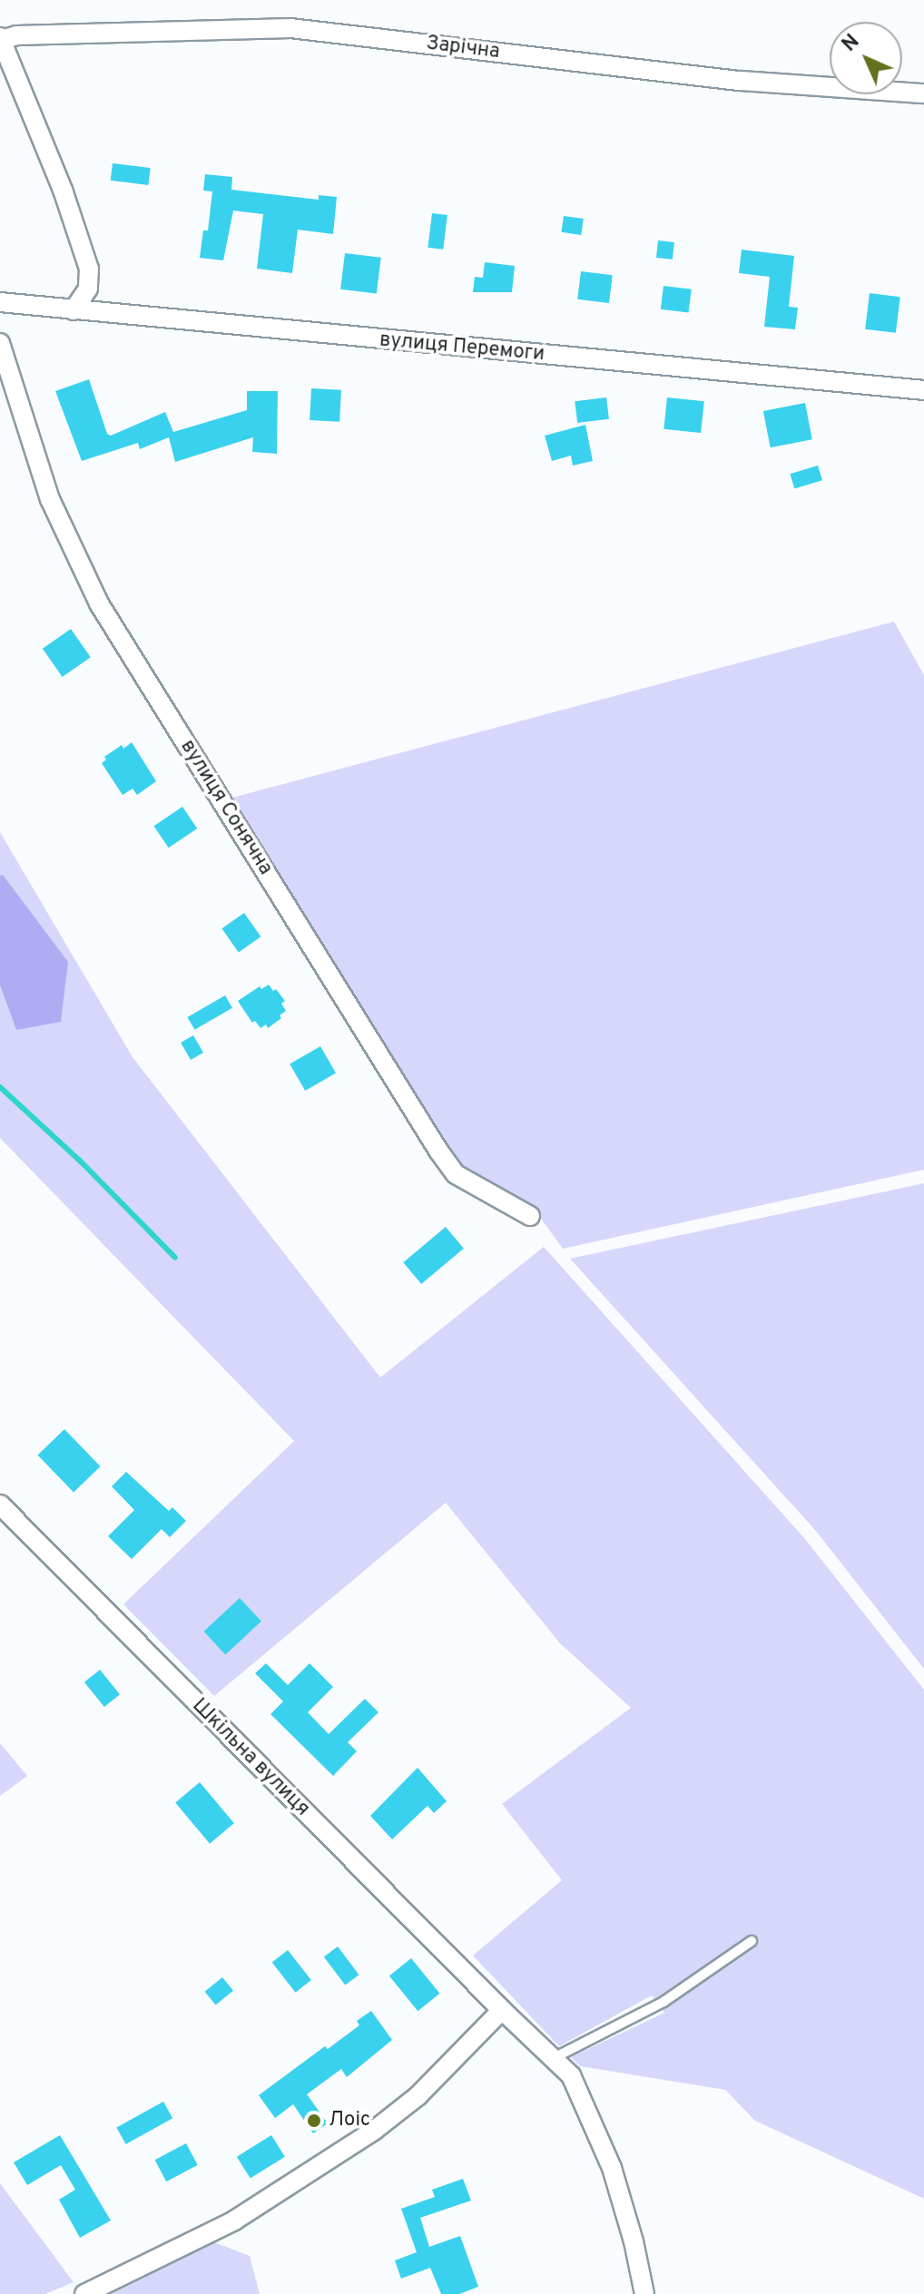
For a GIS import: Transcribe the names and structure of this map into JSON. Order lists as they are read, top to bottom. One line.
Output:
{"streets":{"street":["Зарічна","вулиця Перемоги","вулиця Сонячна","Шкільна вулиця"]},"places":["Лоіс"],"north":"top left"}
